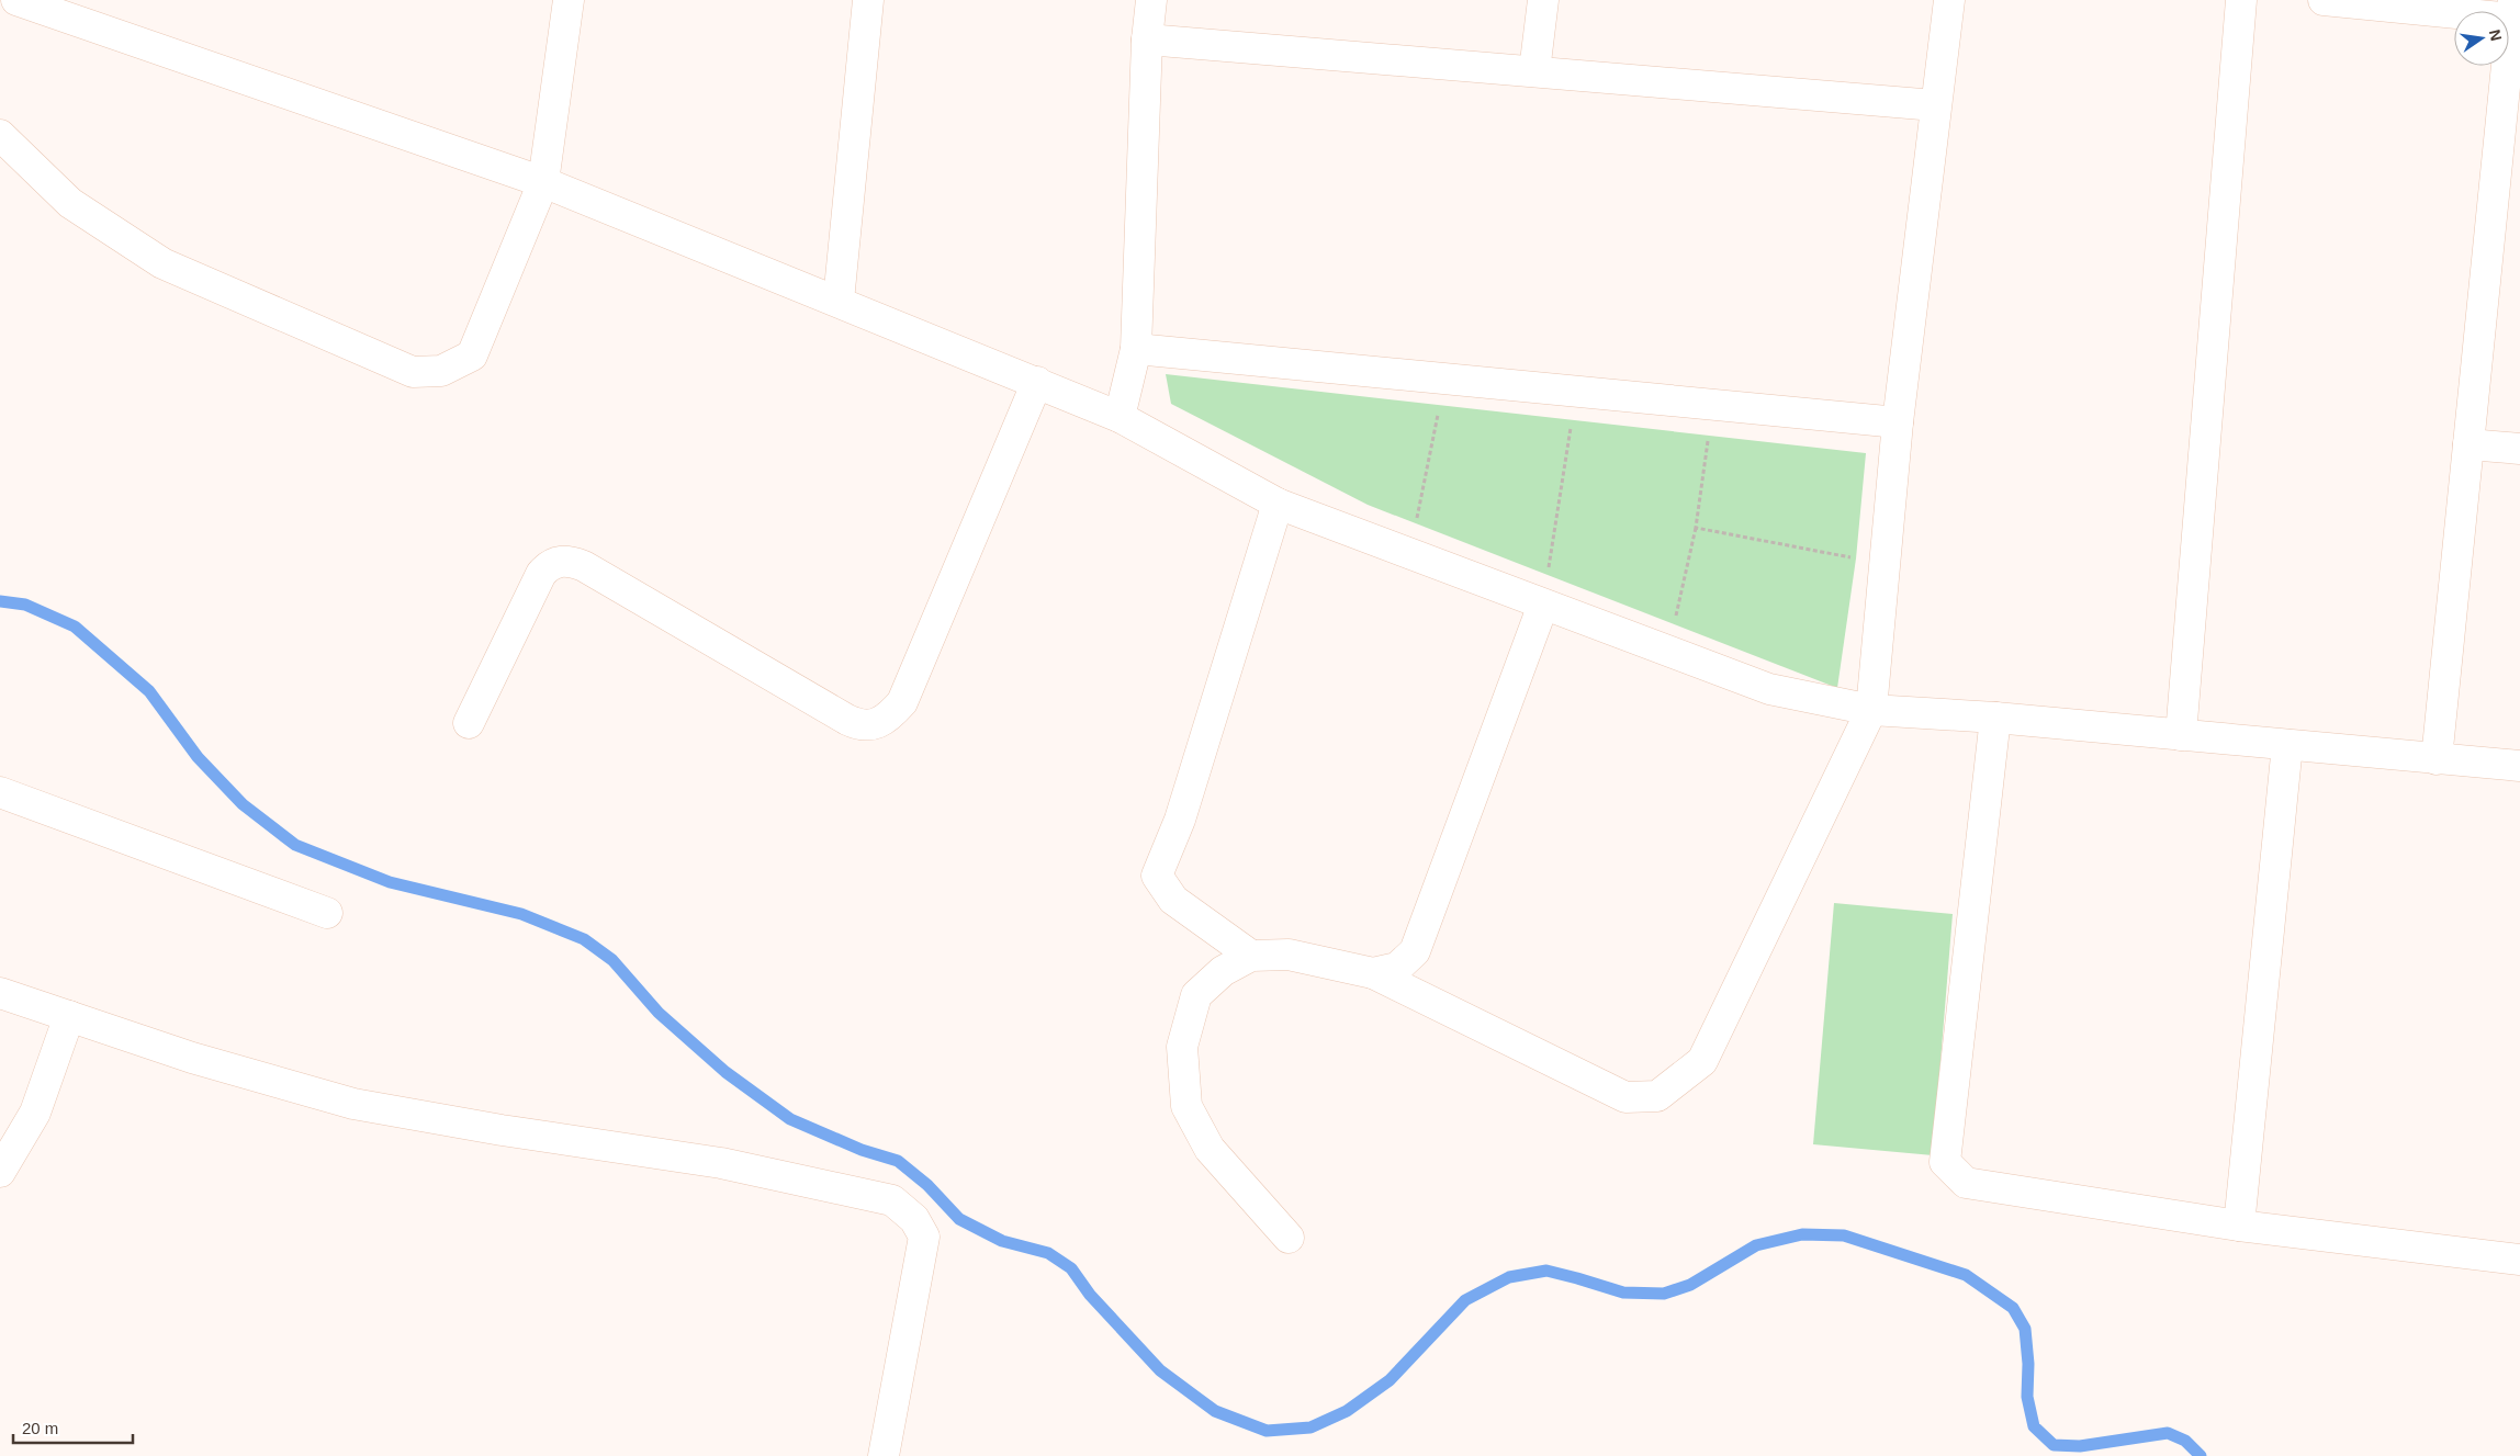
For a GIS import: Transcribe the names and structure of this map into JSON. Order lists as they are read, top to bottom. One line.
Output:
{"scale_bar":"20 m","north":"right"}
